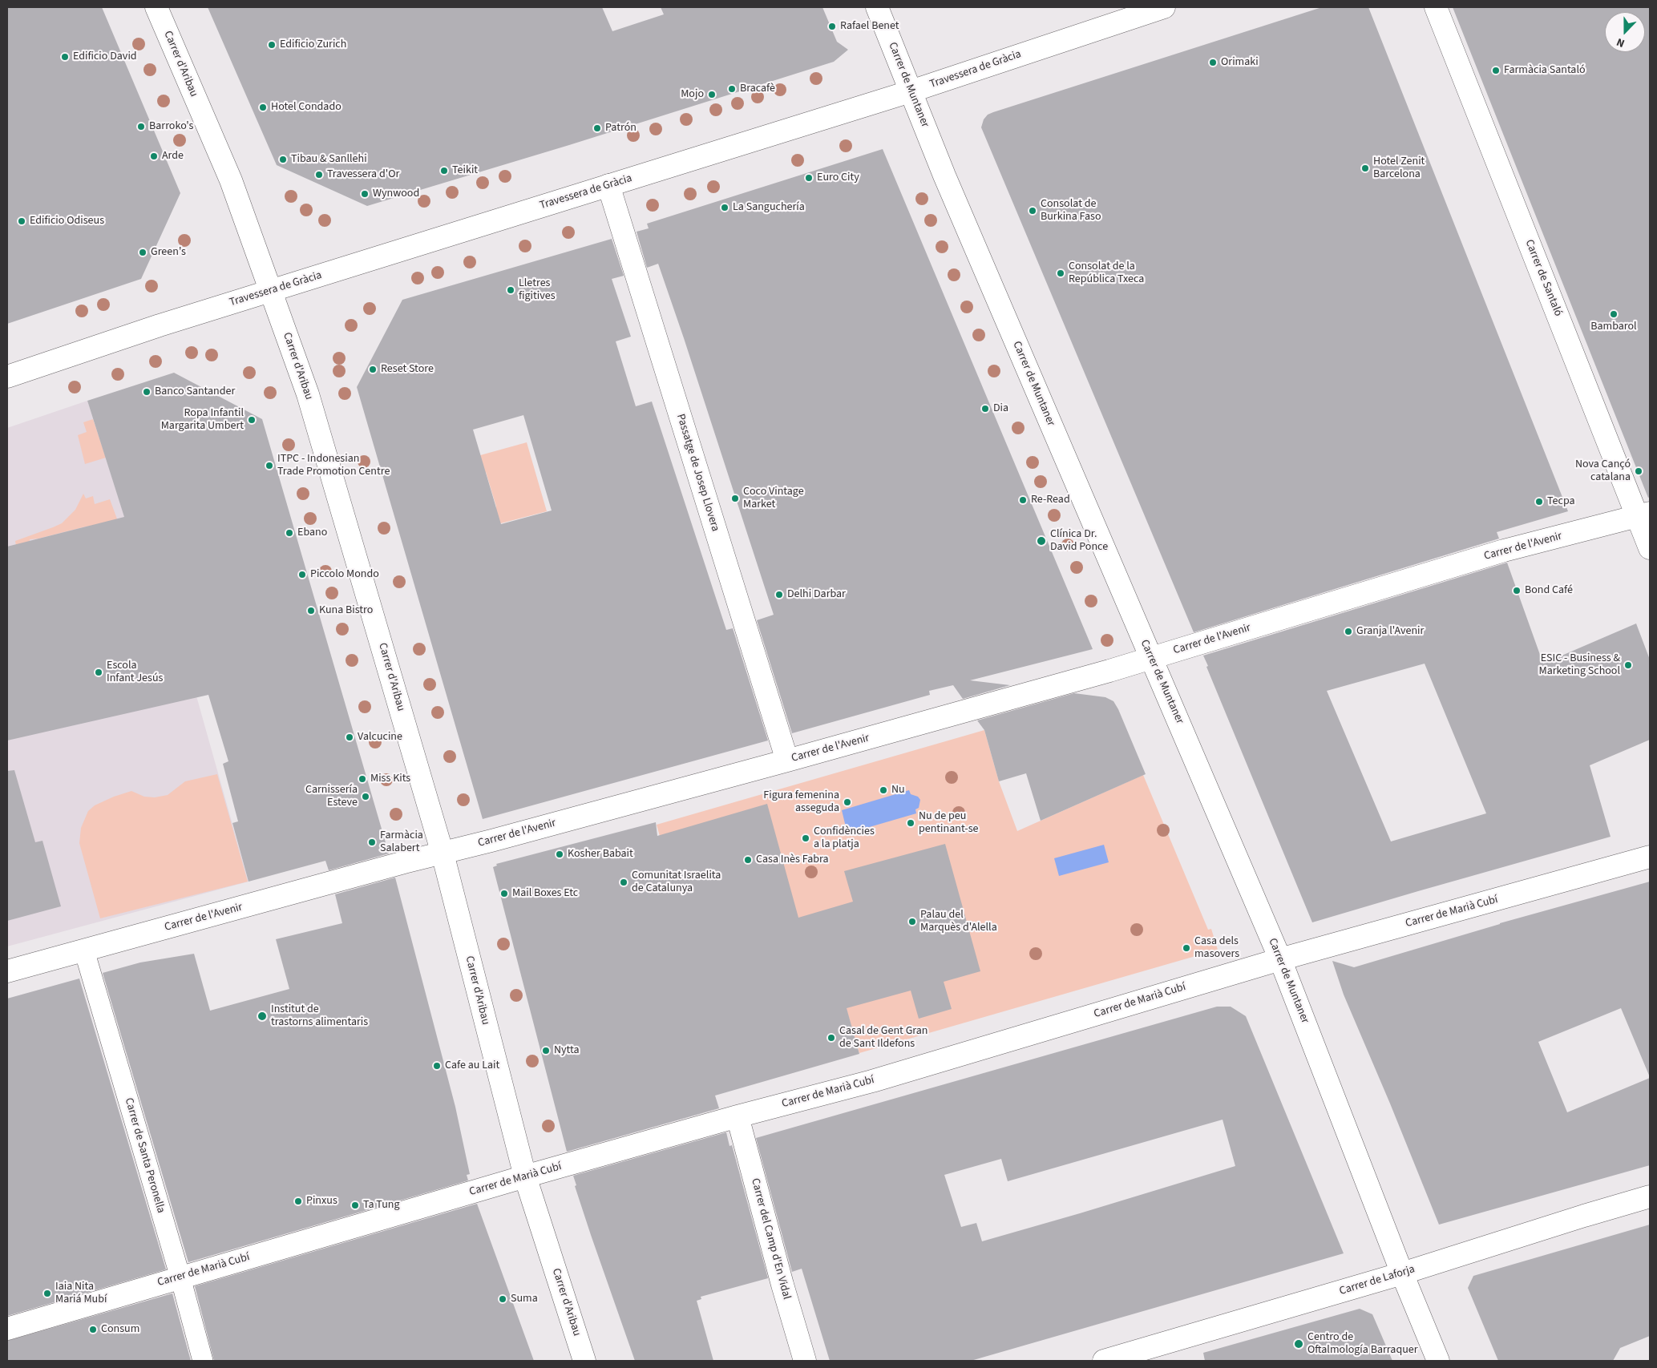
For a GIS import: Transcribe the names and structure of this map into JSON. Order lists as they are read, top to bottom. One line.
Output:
{"streets":{"street":["Carrer d'Aribau","Travessera de Gràcia","Carrer de Muntaner","Carrer de Santaló","Passatge de Josep Llovera","Carrer de l'Avenir","Carrer de Marià Cubí","Carrer de Santa Peronella","Carrer del Camp d'En Vidal","Carrer de Laforja"]},"crossings":[["Carrer d'Aribau","Travessera de Gràcia"],["Carrer d'Aribau","Carrer de l'Avenir"],["Carrer d'Aribau","Carrer de Marià Cubí"],["Travessera de Gràcia","Carrer de Muntaner"],["Travessera de Gràcia","Passatge de Josep Llovera"],["Carrer de Muntaner","Carrer de l'Avenir"],["Carrer de Muntaner","Carrer de Marià Cubí"],["Carrer de Muntaner","Carrer de Laforja"],["Carrer de Santaló","Carrer de l'Avenir"],["Passatge de Josep Llovera","Carrer de l'Avenir"],["Carrer de l'Avenir","Carrer de Santa Peronella"],["Carrer de Marià Cubí","Carrer de Santa Peronella"],["Carrer de Marià Cubí","Carrer del Camp d'En Vidal"]],"places":["Rafael Benet","Edificio Zurich","Edificio David","Orimaki","Farmàcia Santaló","Bracafè","Mojo","Hotel Condado","Barroko's","Patrón","Arde","Tibau & Sanllehi","Hotel Zenit Barcelona","Teikit","Travessera d'Or","Euro City","Wynwood","La Sanguchería","Consolat de Burkina Faso","Edificio Odiseus","Green's","Consolat de la República Txeca","Lletres figitives","Bambarol","Reset Store","Banco Santander","Dia","Ropa Infantil Margarita Umbert","ITPC - Indonesian Trade Promotion Centre","Nova Cançó catalana","Coco Vintage Market","Re-Read","Tecpa","Ebano","Clínica Dr. David Ponce","Piccolo Mondo","Bond Café","Delhi Darbar","Kuna Bistro","Granja l'Avenir","ESIC - Business & Marketing School","Escola Infant Jesús","Valcucine","Miss Kits","Nu","Carnissería Esteve","Figura femenina asseguda","Nu de peu pentinant-se","Confidències a la platja","Farmàcia Salabert","Kosher Babait","Casa Inès Fabra","Comunitat Israelita de Catalunya","Mail Boxes Etc","Palau del Marquès d'Alella","Casa dels masovers","Institut de trastorns alimentaris","Casal de Gent Gran de Sant Ildefons","Nytta","Cafe au Lait","Pinxus","Ta Tung","Iaia Nita Mariá Mubí","Suma","Consum","Centro de Oftalmología Barraquer"],"north":"bottom"}
